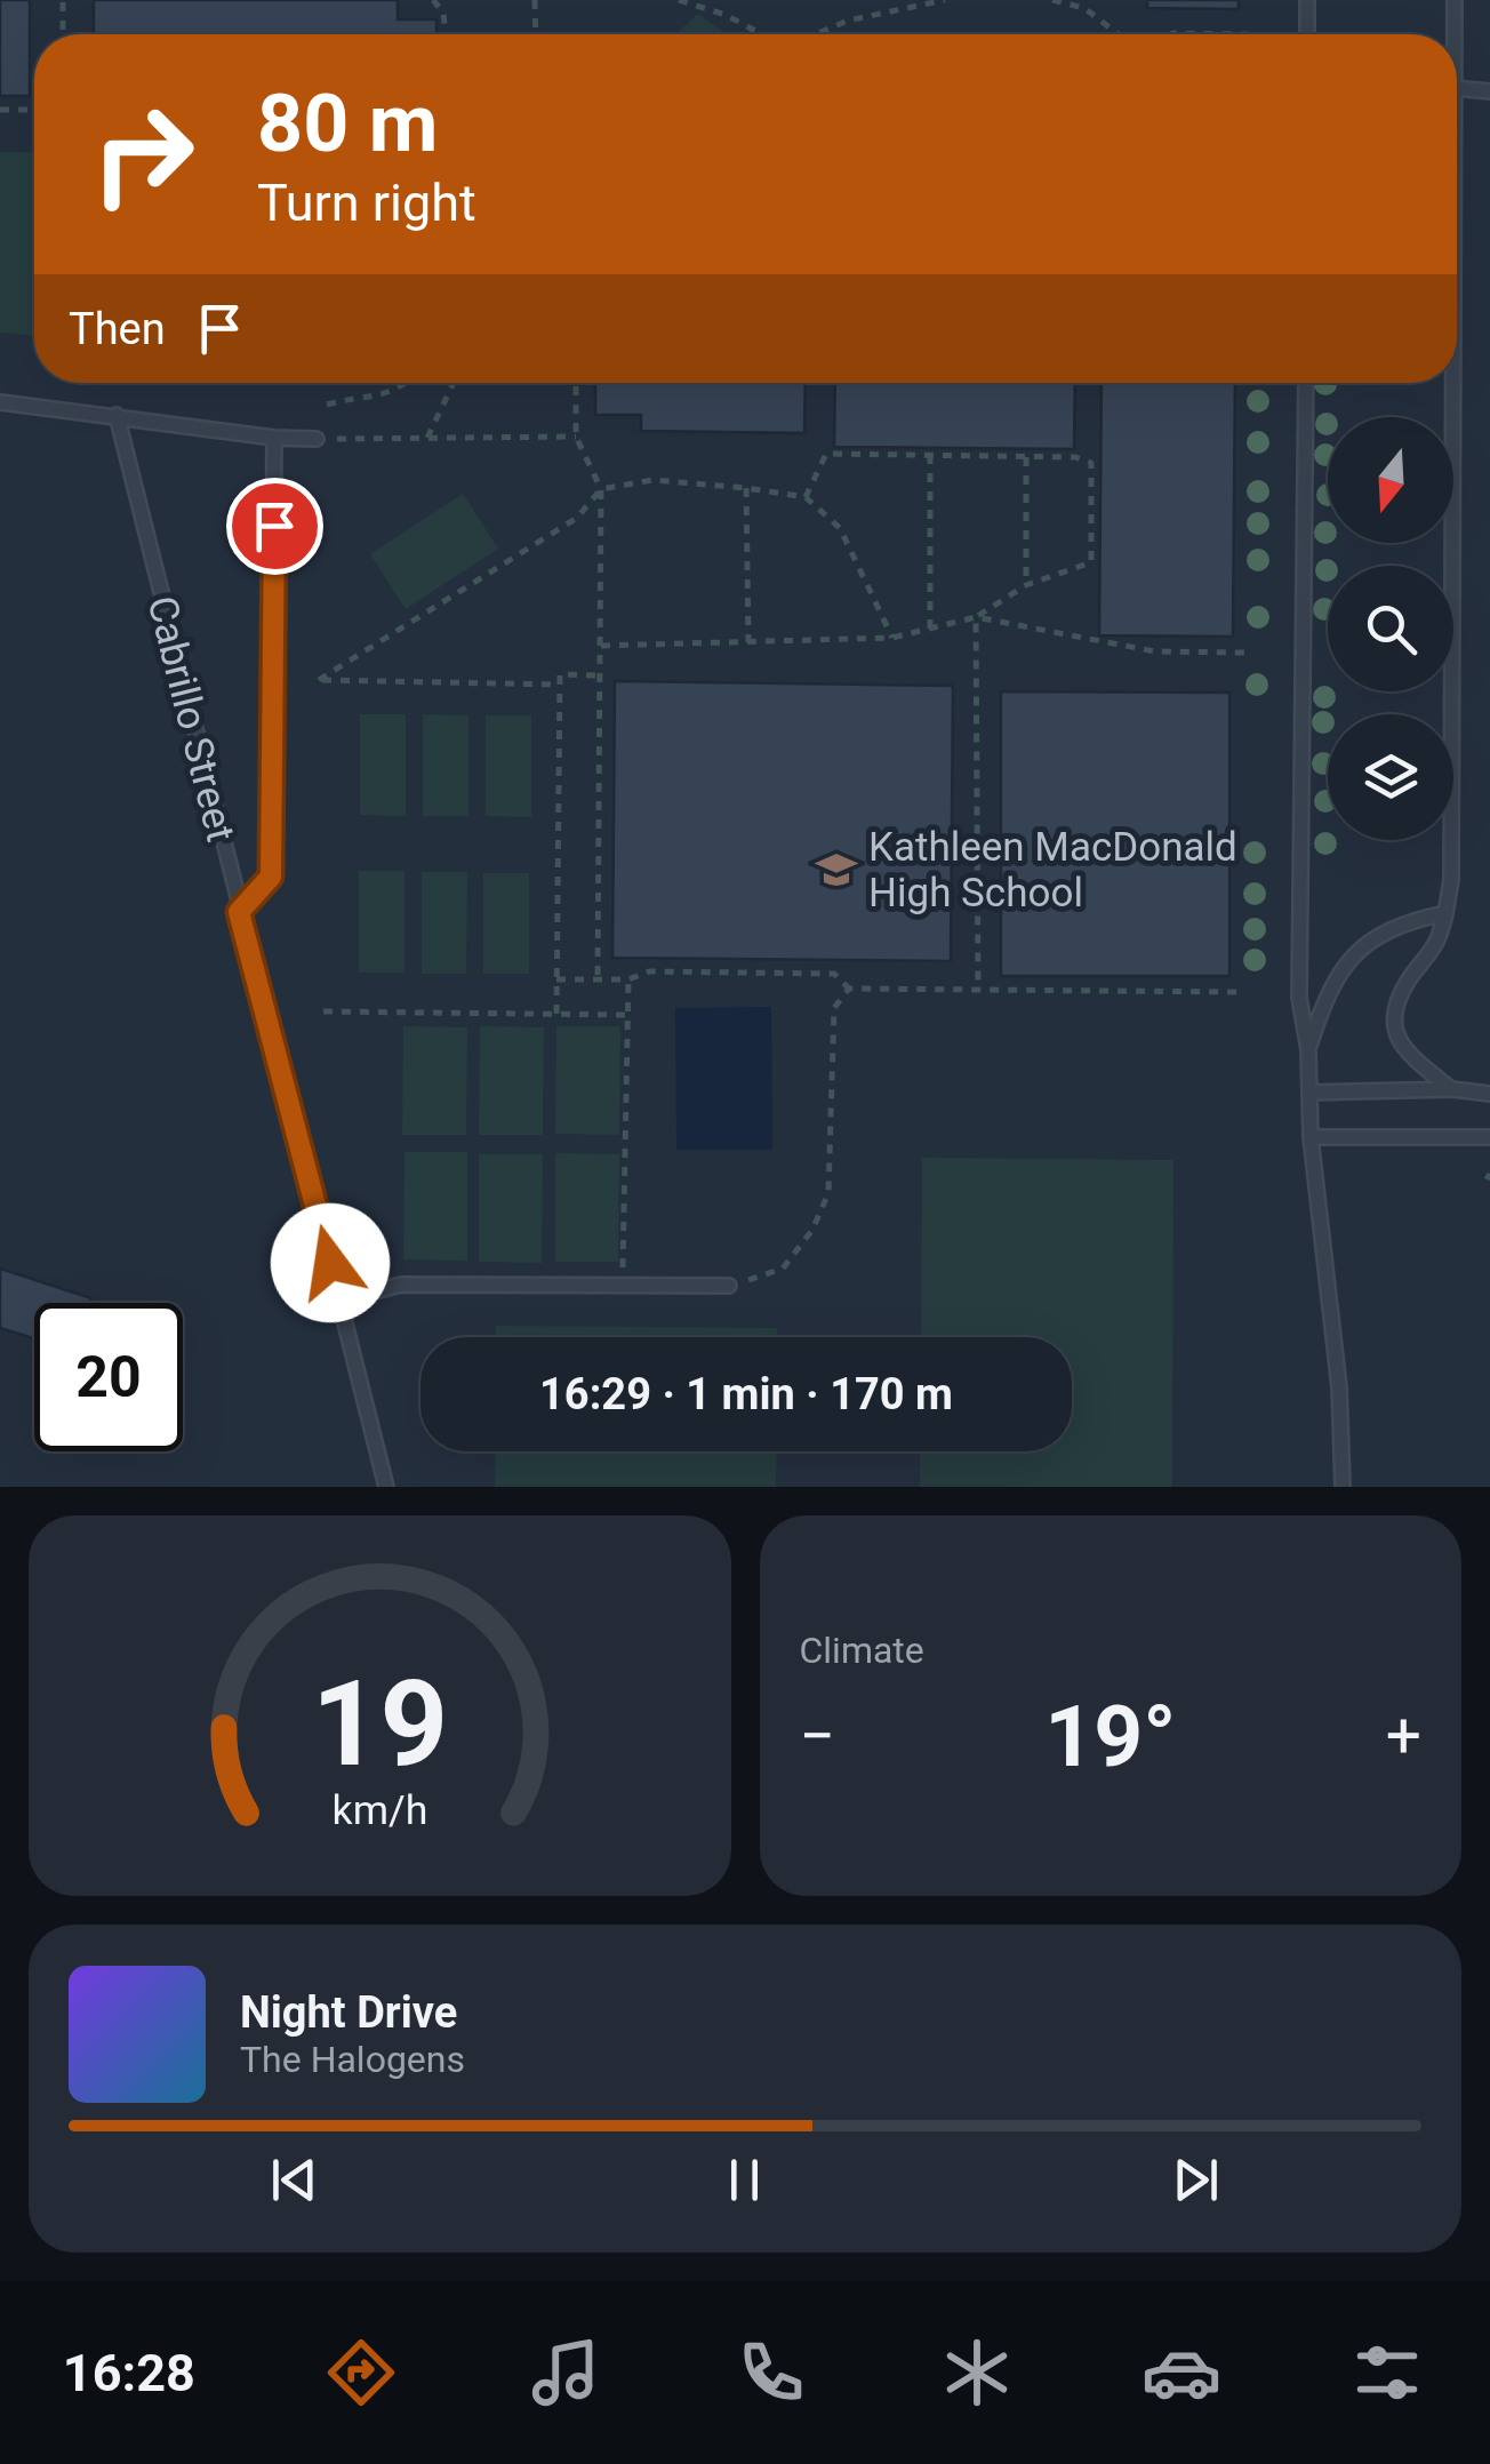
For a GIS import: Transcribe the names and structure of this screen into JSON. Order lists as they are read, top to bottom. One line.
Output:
{"streets":{"lane":["Cabrillo Street"]},"places":{"school or university":["Kathleen MacDonald High School"]},"north":"bottom","page":{"turn":["80 m","Turn right"],"then":"Then","limit":"20","trip":"16:29 · 1 min · 170 m","tile":"Climate","heat":["−","19°","+"],"song":["Night Drive","The Halogens"],"tabs":"16:28","gauge":["19","km/h"]}}
